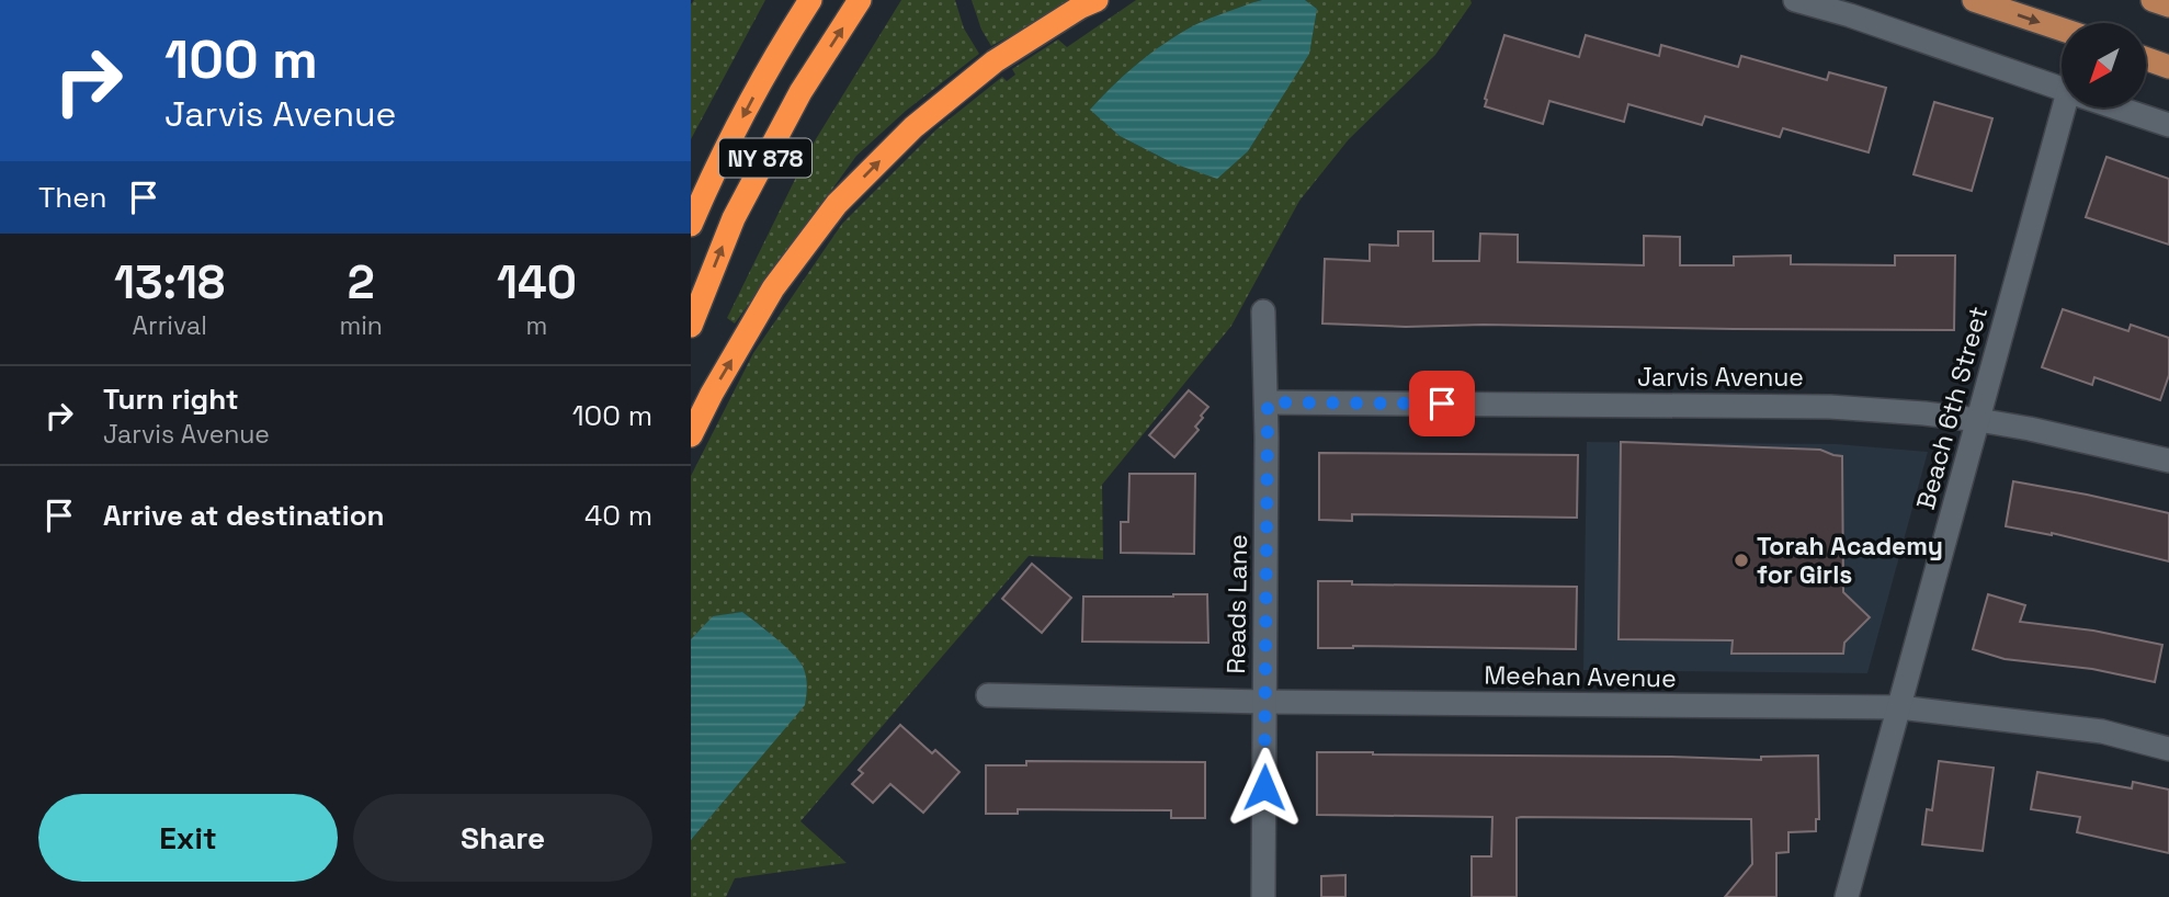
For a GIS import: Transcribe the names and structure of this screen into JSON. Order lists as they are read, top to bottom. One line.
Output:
{"streets":{"highway":["NY 878"],"street":["Jarvis Avenue","Beach 6th Street","Reads Lane","Meehan Avenue"]},"crossings":[["Jarvis Avenue","Beach 6th Street"],["Jarvis Avenue","Reads Lane"],["Beach 6th Street","Meehan Avenue"],["Reads Lane","Meehan Avenue"]],"places":["Torah Academy for Girls"],"north":"bottom left","page":{"turn":["100 m","Jarvis Avenue"],"then":"Then","eta":["13:18","Arrival","2","min","140","m"],"list":[{"name":"Turn right","note":"Jarvis Avenue","value":"100 m"},{"name":"Arrive at destination","value":"40 m"}],"buttons":["Exit","Share"]}}
